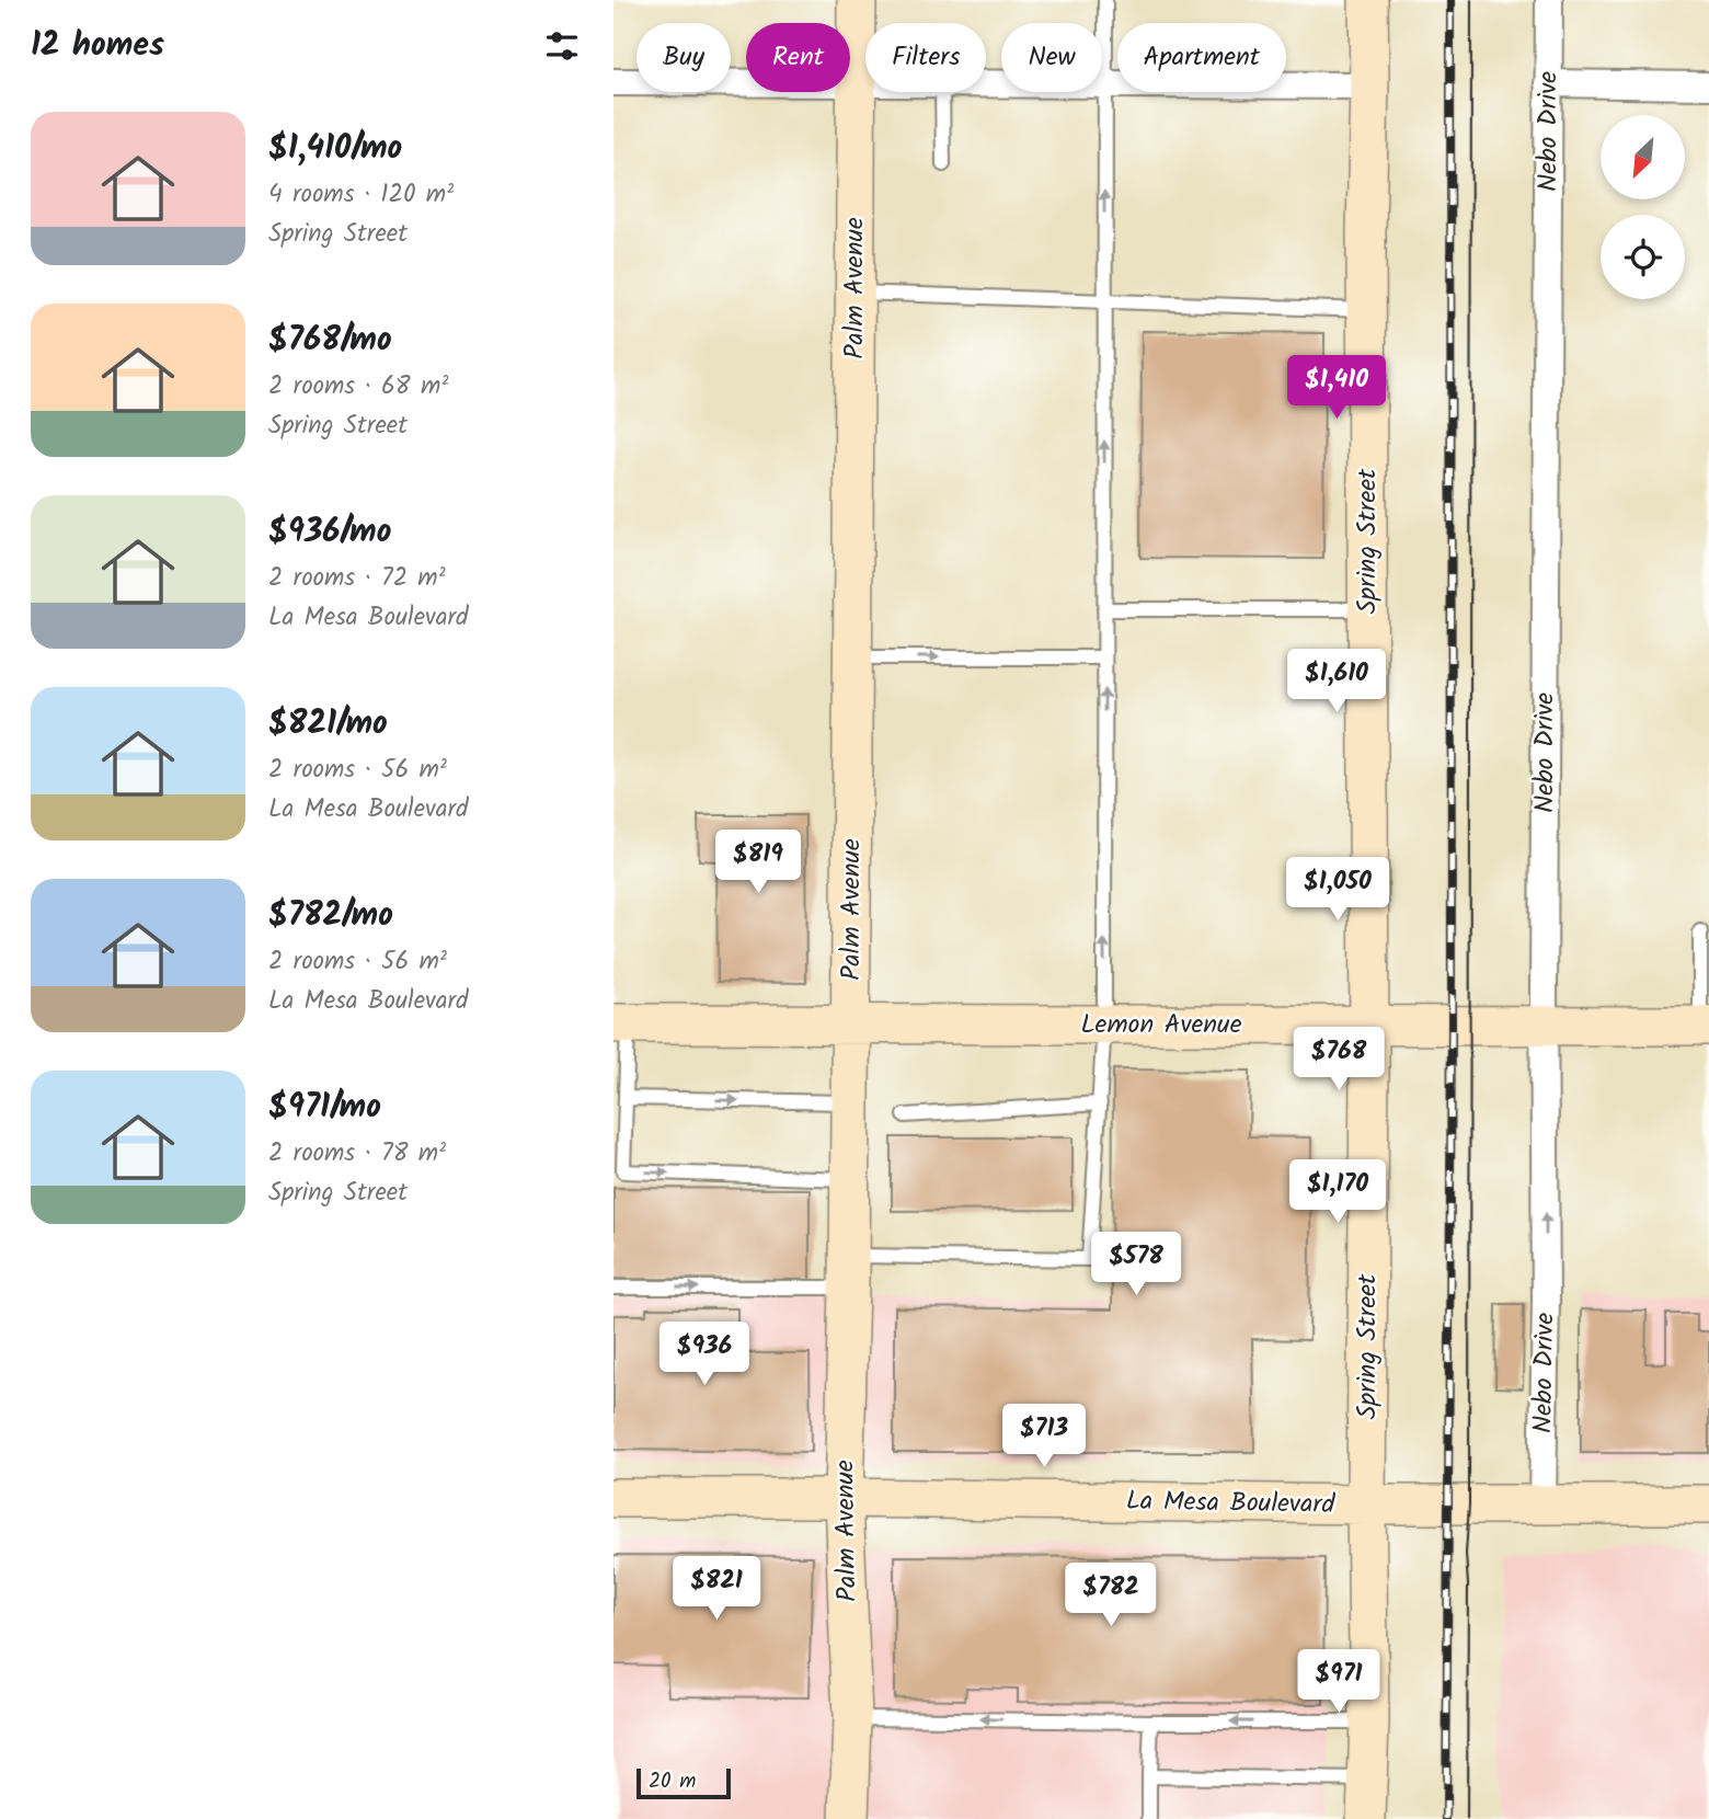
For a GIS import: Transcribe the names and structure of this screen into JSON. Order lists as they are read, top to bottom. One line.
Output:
{"streets":{"main road":["Palm Avenue","Spring Street","Lemon Avenue","La Mesa Boulevard"],"street":["Nebo Drive"]},"crossings":[["Nebo Drive","Lemon Avenue"],["Nebo Drive","La Mesa Boulevard"],["Palm Avenue","Lemon Avenue"],["Palm Avenue","La Mesa Boulevard"],["Spring Street","Lemon Avenue"],["Spring Street","La Mesa Boulevard"]],"scale_bar":"20 m","north":"bottom left","page":{"heading":"12 homes","chip":["Buy","Rent","Filters","New","Apartment"],"list":[{"name":"$1,410/mo","note":"4 rooms · 120 m² · Spring Street"},{"name":"$768/mo","note":"2 rooms · 68 m² · Spring Street"},{"name":"$936/mo","note":"2 rooms · 72 m² · La Mesa Boulevard"},{"name":"$821/mo","note":"2 rooms · 56 m² · La Mesa Boulevard"},{"name":"$782/mo","note":"2 rooms · 56 m² · La Mesa Boulevard"},{"name":"$971/mo","note":"2 rooms · 78 m² · Spring Street"}],"price":["$1,410","$1,610","$819","$1,050","$768","$1,170","$578","$936","$713","$821","$782","$971"],"scale":"20 m"}}
